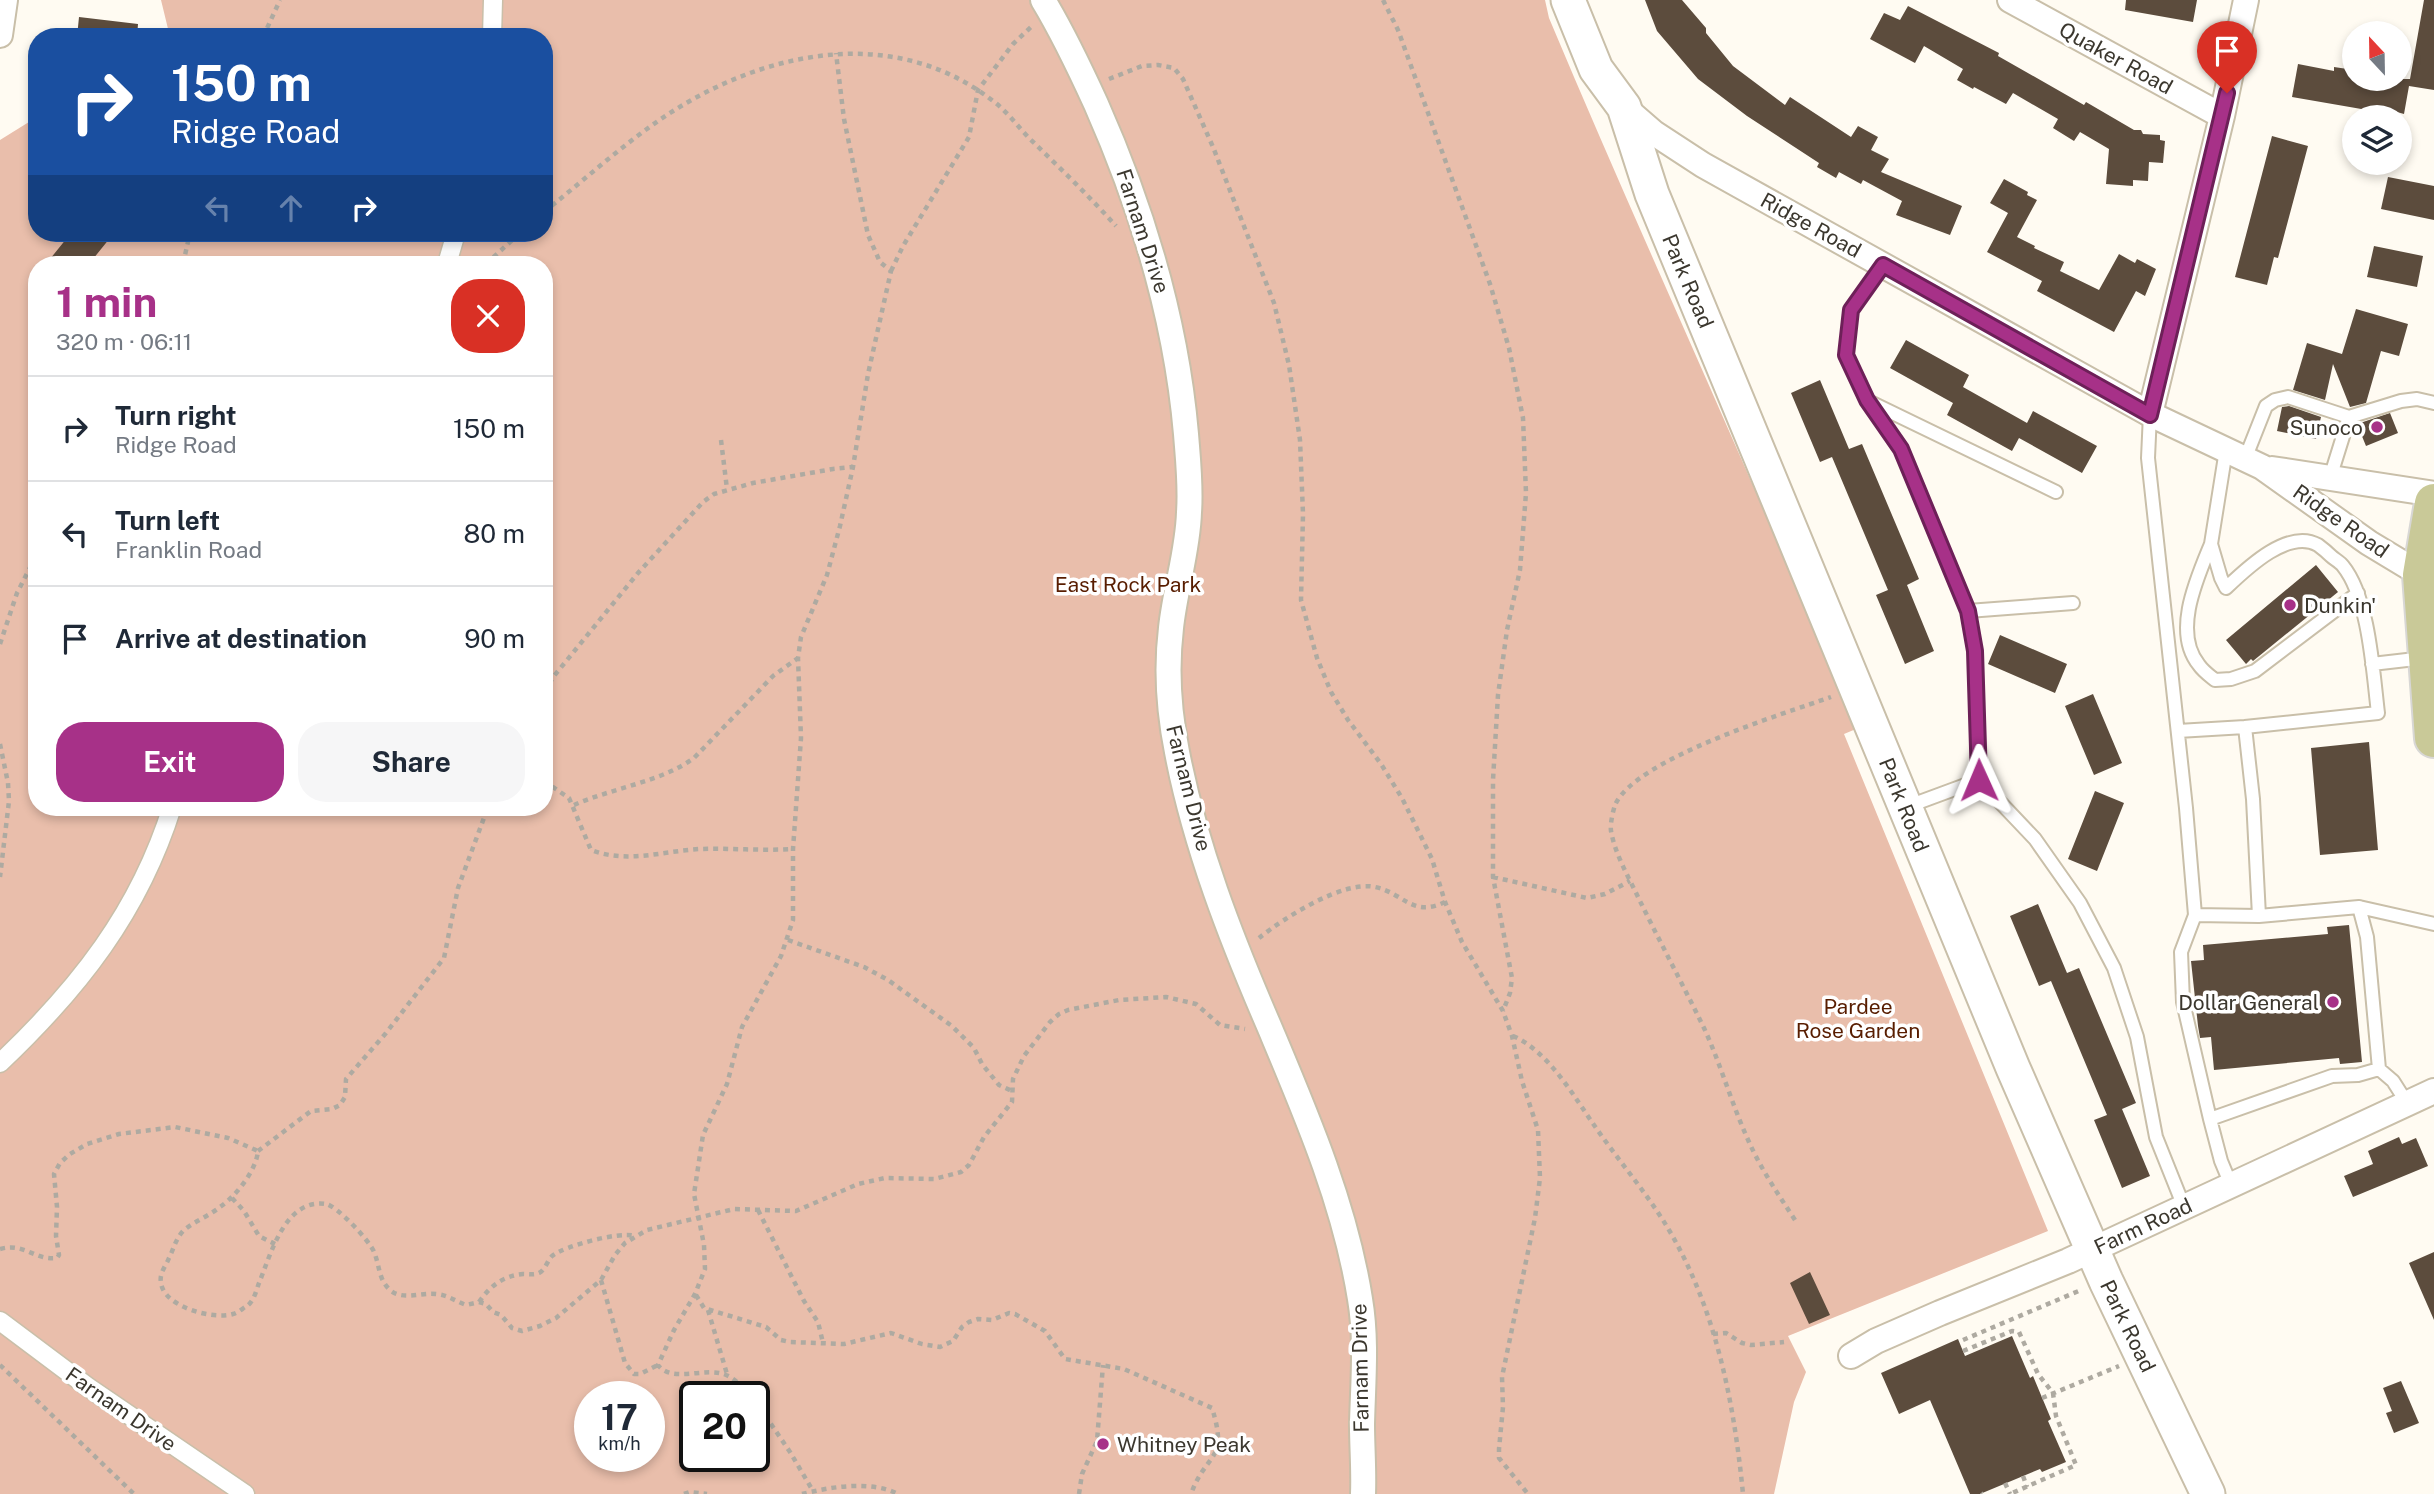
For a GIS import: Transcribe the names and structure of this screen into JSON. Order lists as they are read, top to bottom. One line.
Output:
{"streets":{"main road":["Ridge Road","Park Road"],"street":["Quaker Road","Farnam Drive","Farm Road"]},"crossings":[["Ridge Road","Park Road"],["Park Road","Farm Road"]],"parks":["East Rock Park","Pardee Rose Garden"],"places":["Sunoco","Dunkin'","Dollar General","Whitney Peak"],"north":"top","page":{"turn":["150 m","Ridge Road"],"heading":["1 min","320 m · 06:11"],"list":[{"name":"Turn right","note":"Ridge Road","value":"150 m"},{"name":"Turn left","note":"Franklin Road","value":"80 m"},{"name":"Arrive at destination","value":"90 m"}],"buttons":["Exit","Share"],"speed":"17 km/h","limit":"20"}}
